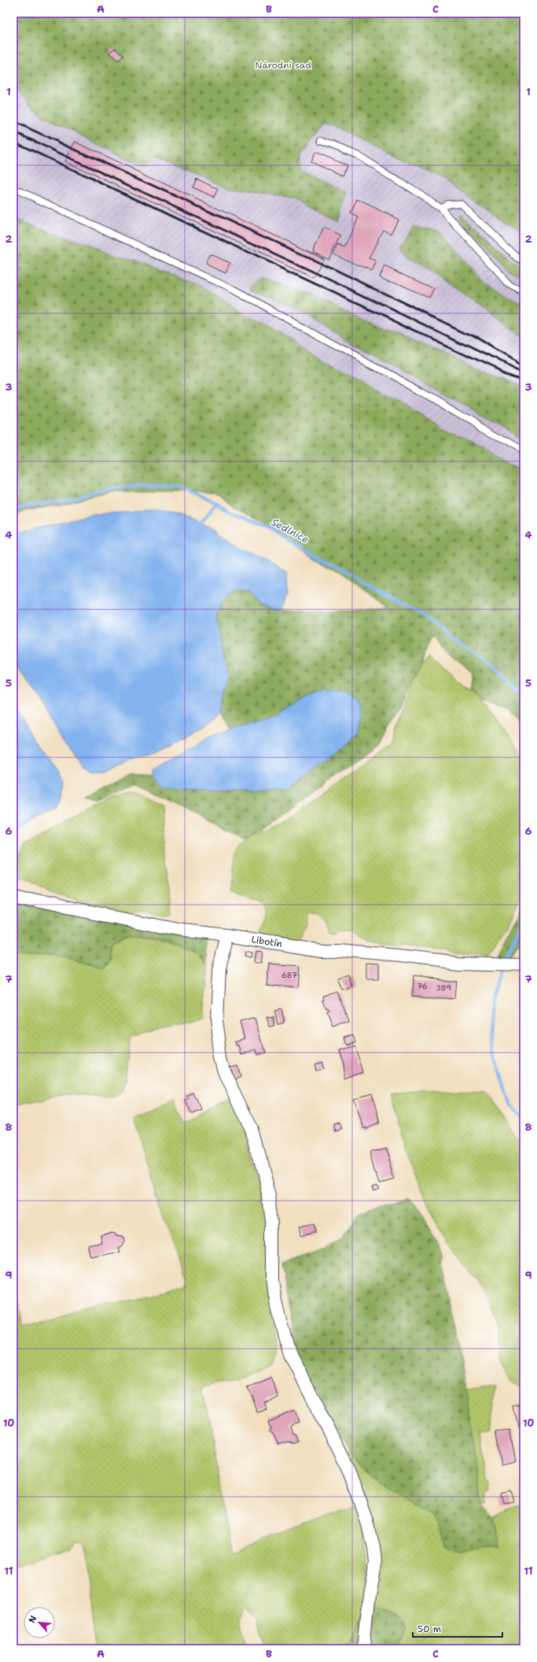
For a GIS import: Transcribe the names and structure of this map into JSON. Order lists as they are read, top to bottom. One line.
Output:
{"streets":{"street":["Libotín"]},"water":["Sedlnice"],"parks":["Národní sad"],"house_numbers":["687","76","389"],"scale_bar":"50 m","north":"top left","grid":{"columns":["A","B","C"],"rows":["1","2","3","4","5","6","7","8","9","10","11"]}}
